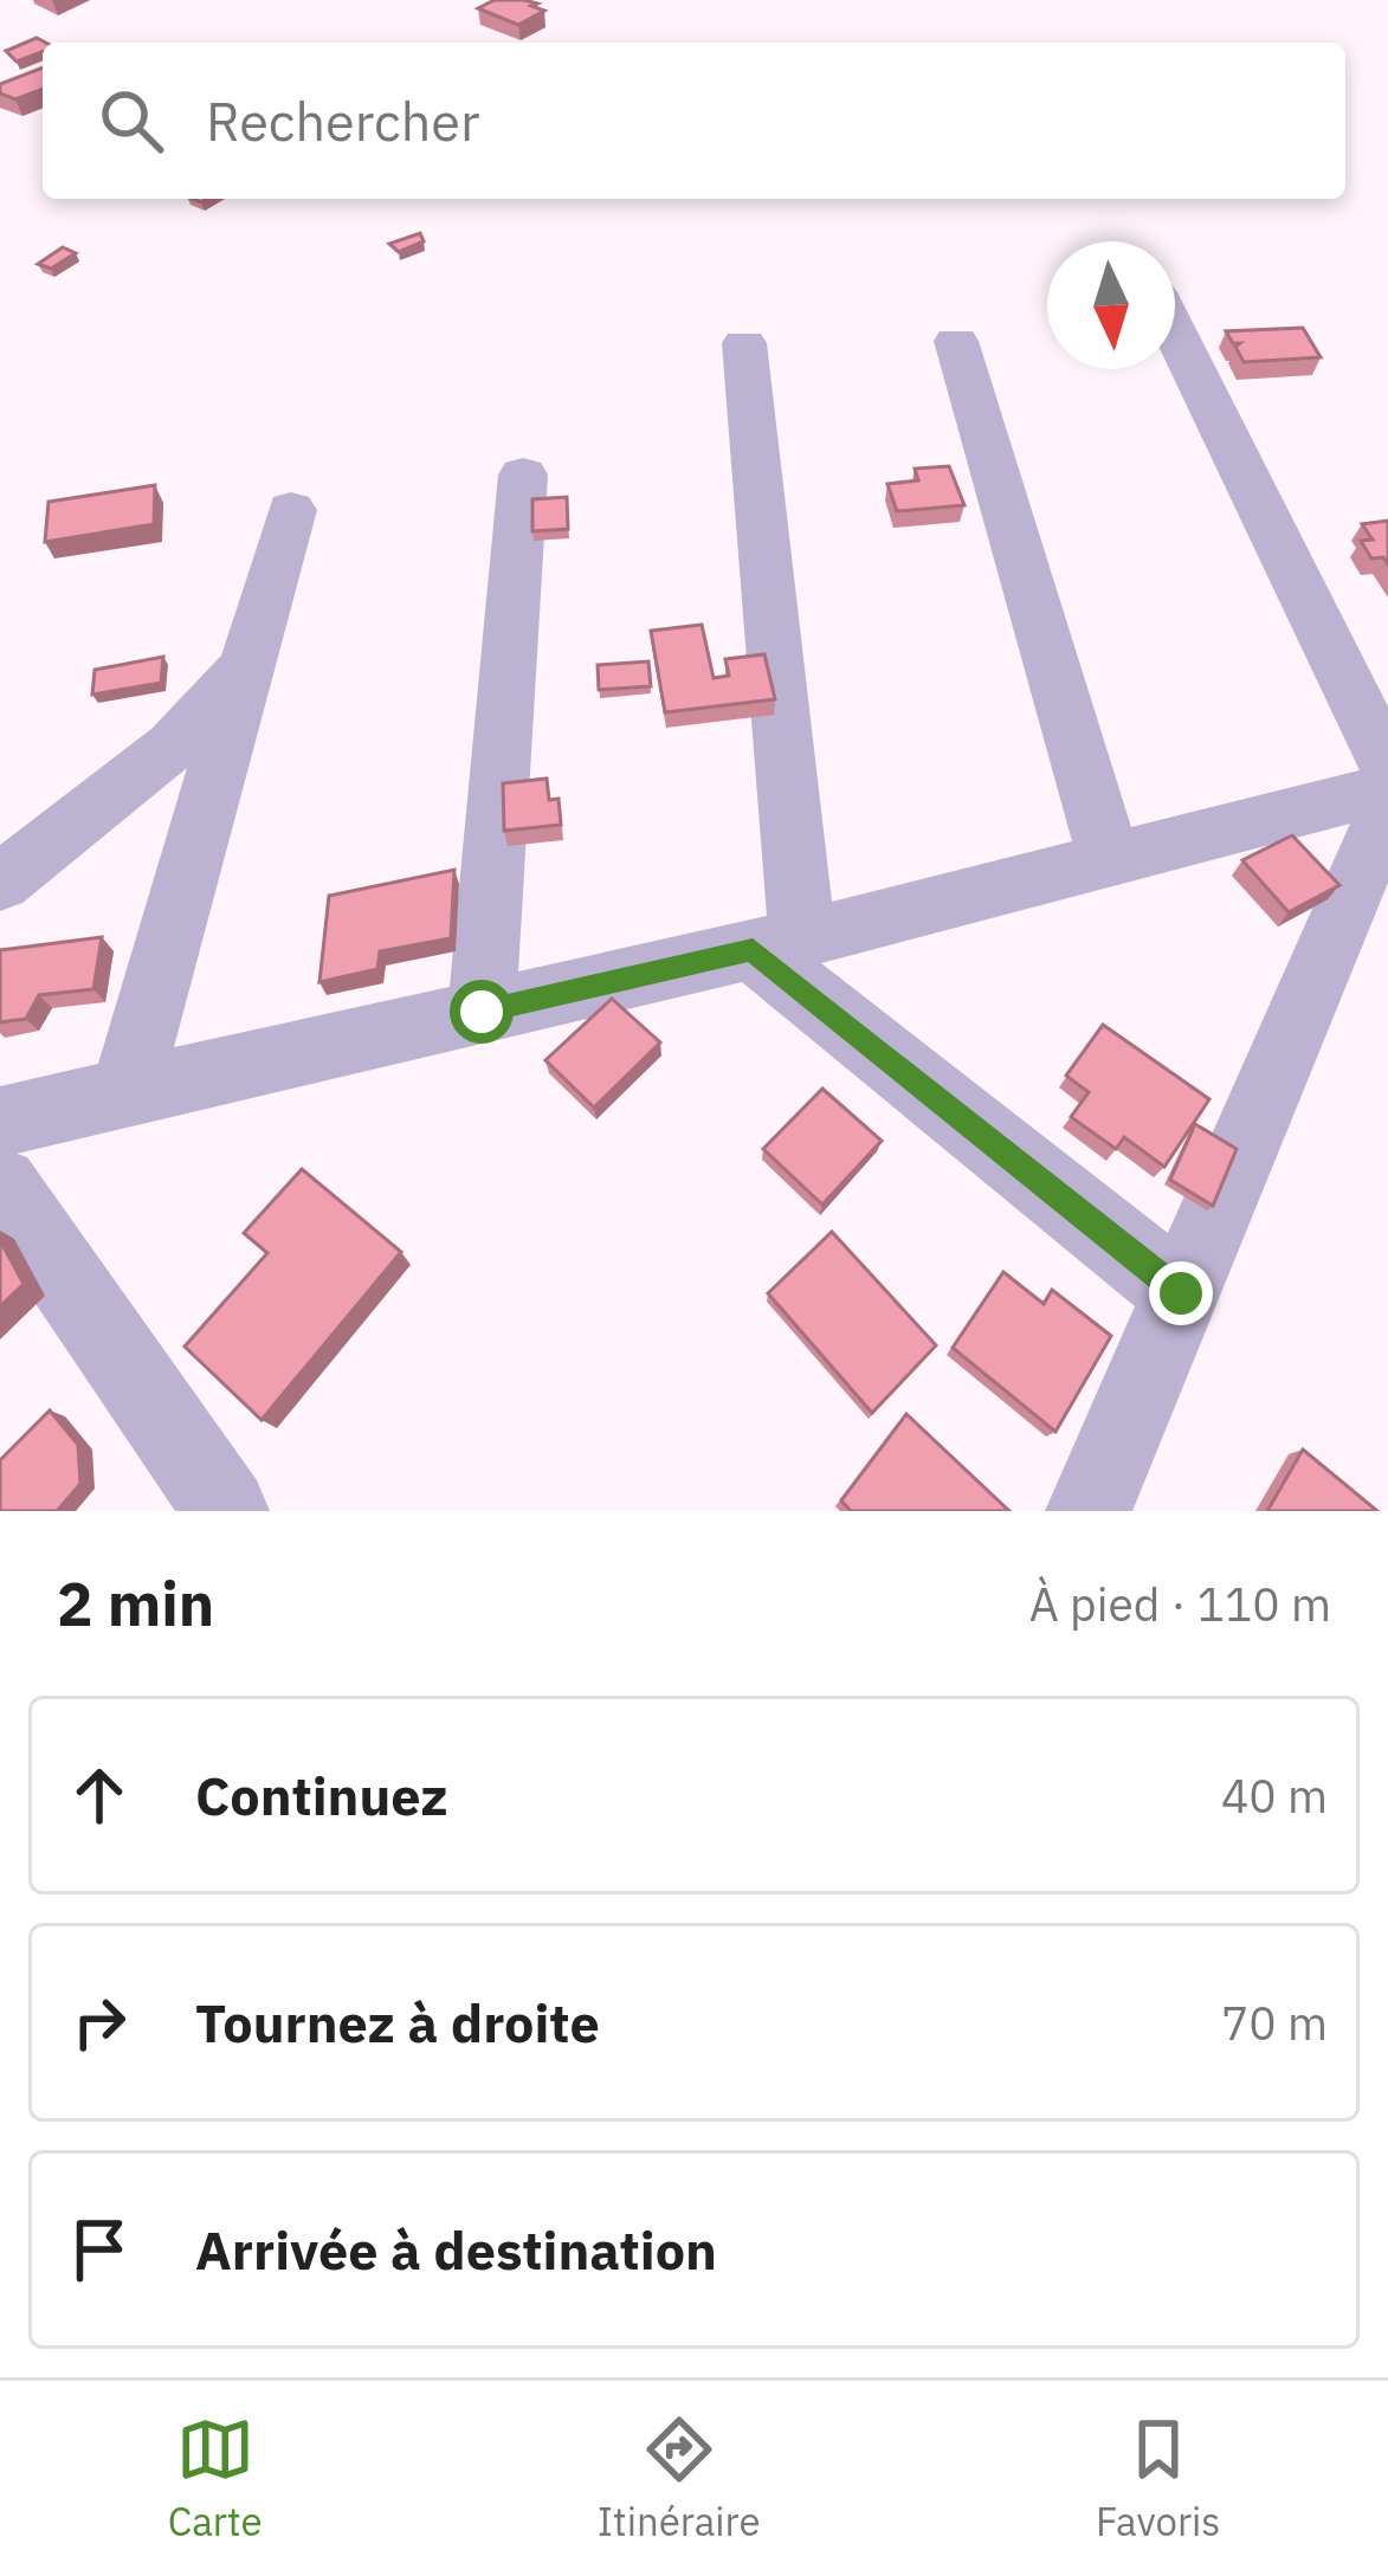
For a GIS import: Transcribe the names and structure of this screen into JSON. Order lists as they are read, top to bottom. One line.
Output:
{"north":"bottom","page":{"search":"Rechercher","heading":["2 min","À pied · 110 m"],"list":[["Continuez","40 m"],["Tournez à droite","70 m"],"Arrivée à destination"],"nav":["Carte","Itinéraire","Favoris"]}}
